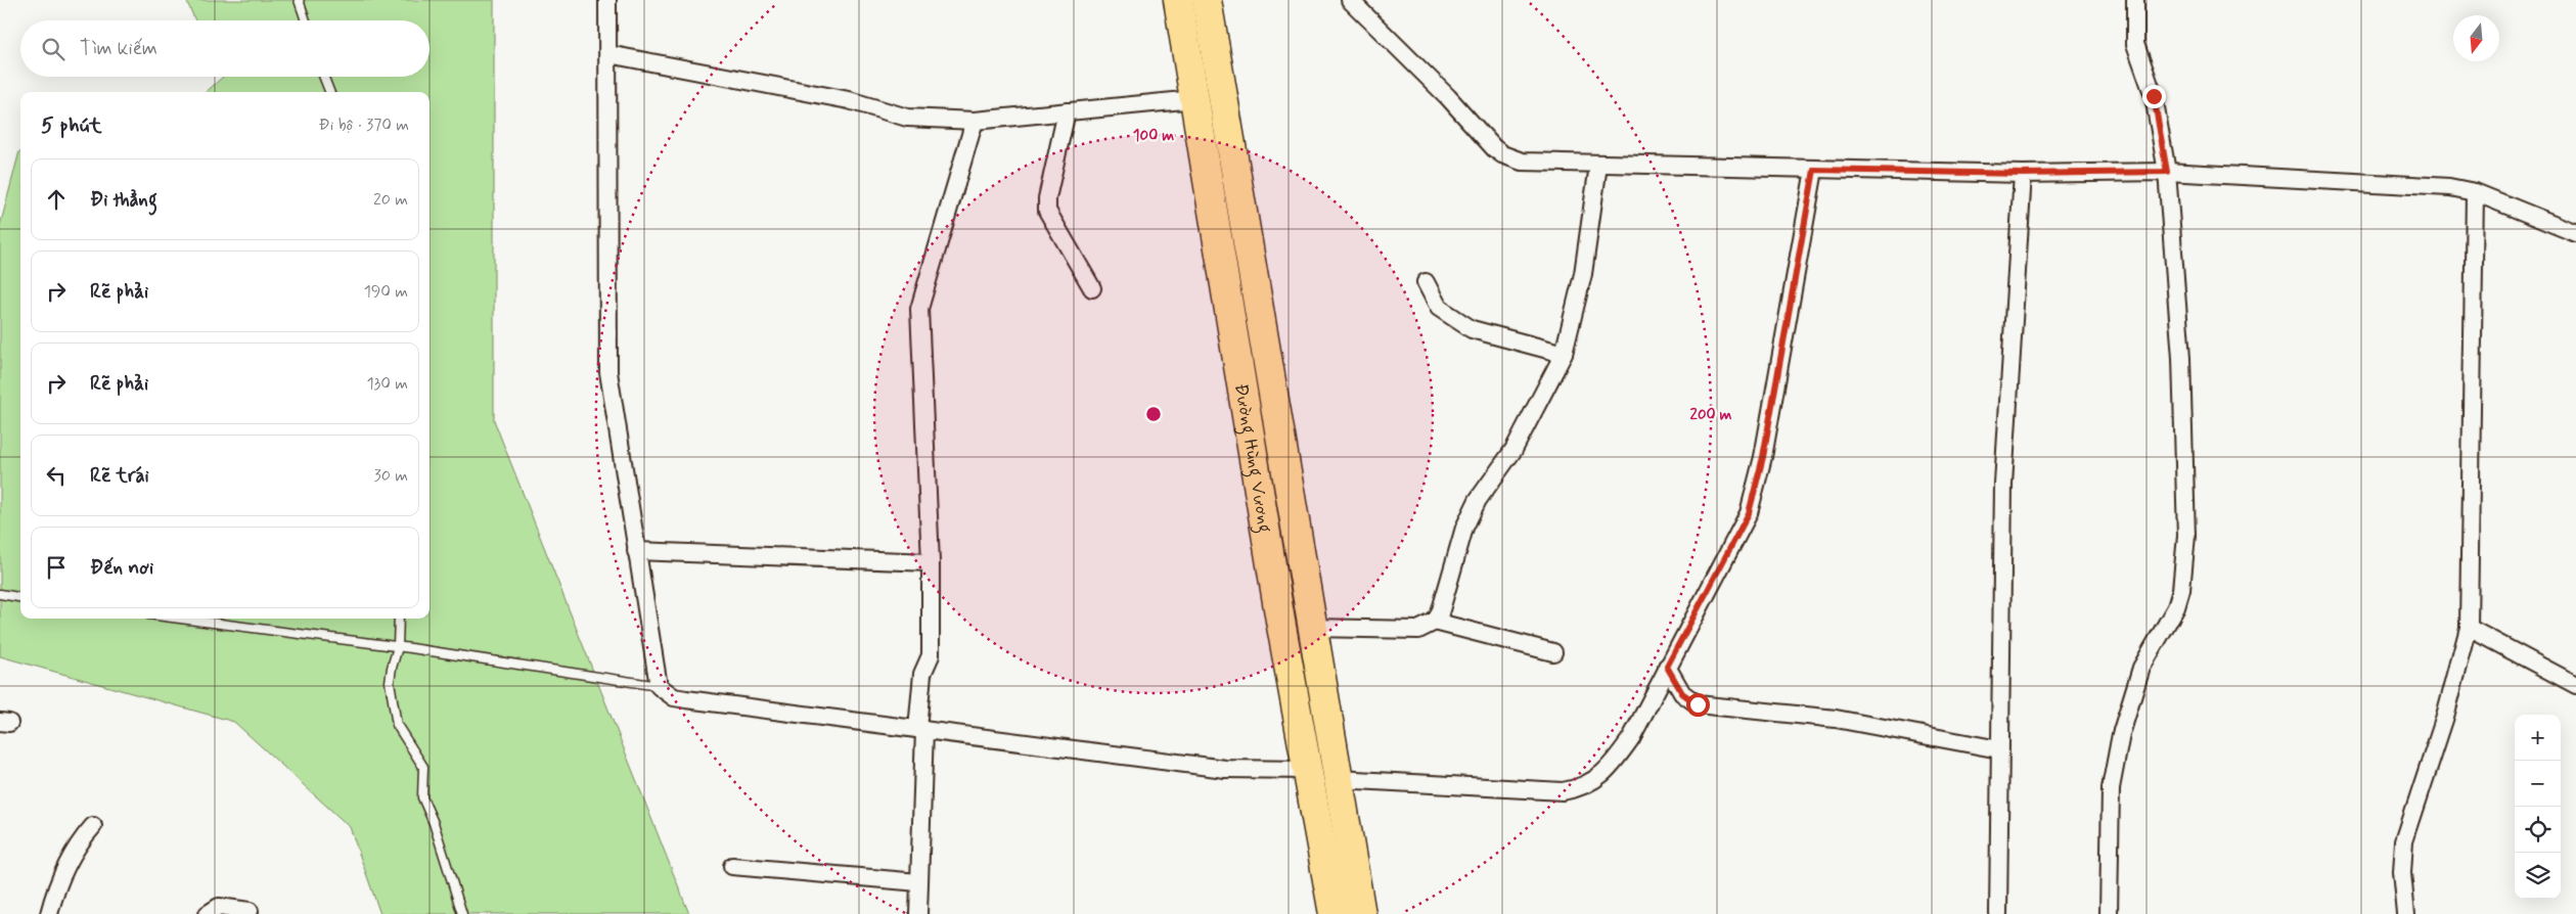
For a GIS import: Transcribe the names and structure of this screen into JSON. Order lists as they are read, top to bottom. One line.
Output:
{"streets":{"highway":["Đường Hùng Vương"]},"north":"bottom","page":{"search":"Tìm kiếm","heading":["5 phút","Đi bộ · 370 m"],"list":[["Đi thẳng","20 m"],["Rẽ phải","190 m"],["Rẽ phải","130 m"],["Rẽ trái","30 m"],"Đến nơi"],"map_buttons":["+","−"]},"rings":["100 m","200 m"]}
